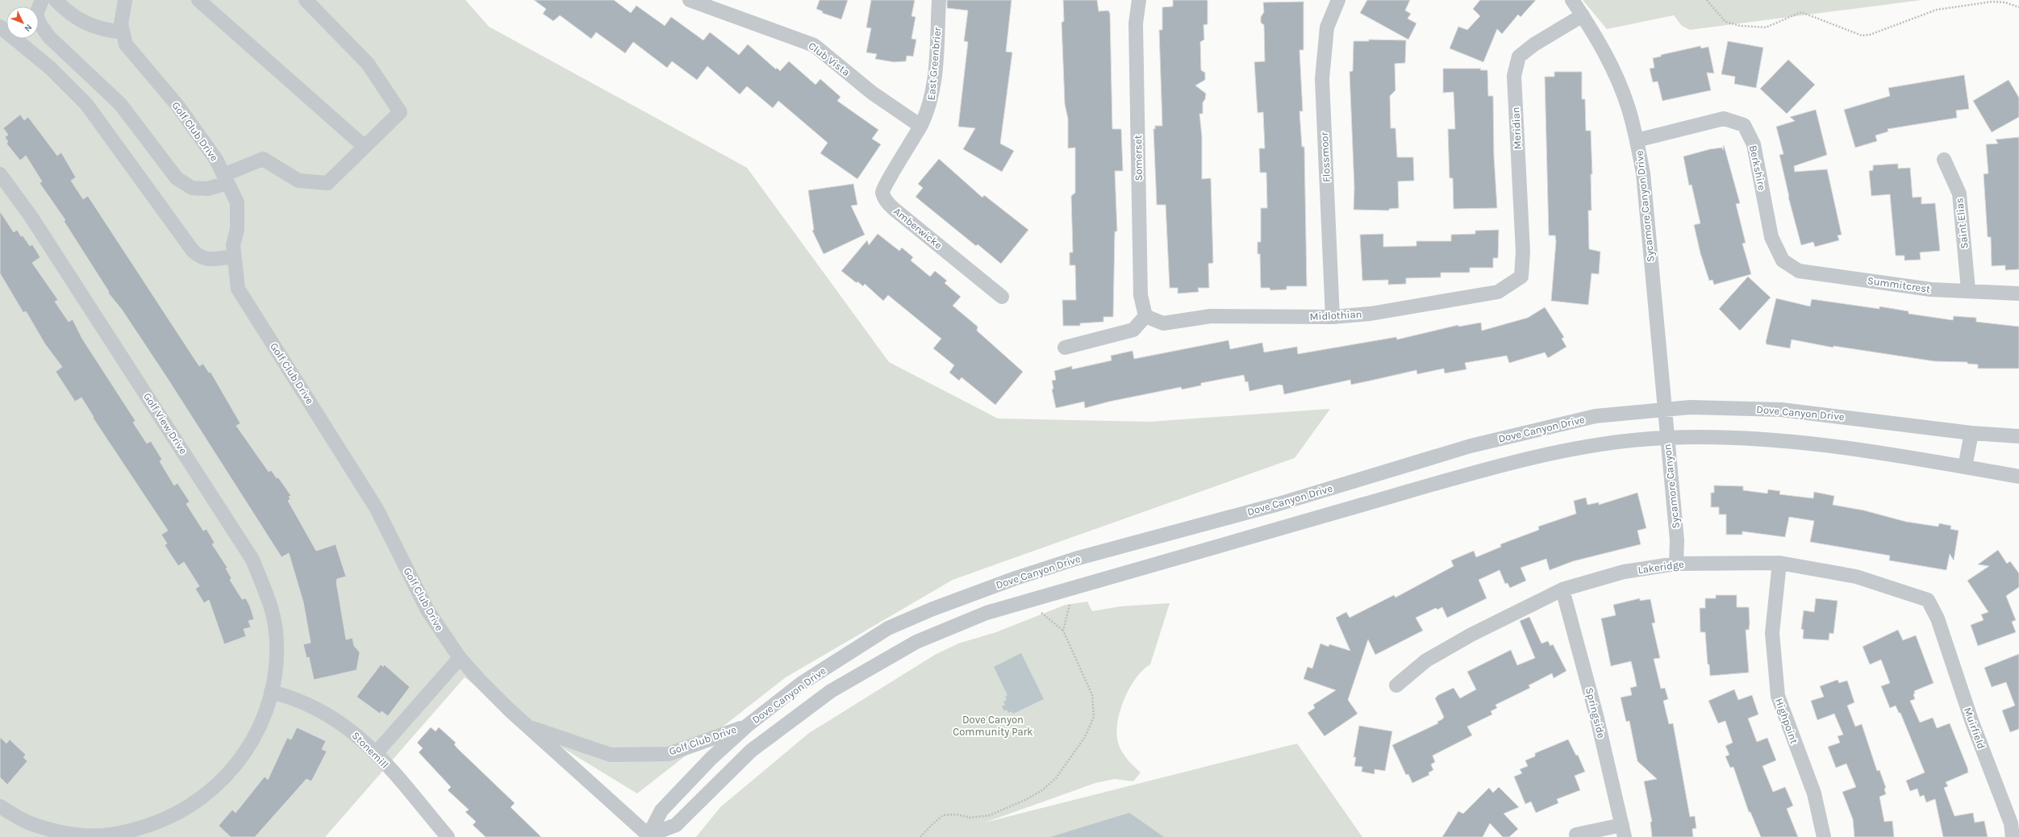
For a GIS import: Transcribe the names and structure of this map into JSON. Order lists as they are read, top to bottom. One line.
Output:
{"streets":{"street":["Club Vista","East Greenbrier","Meridian","Golf Club Drive","Flossmoor","Somerset","Berkshire","Sycamore Canyon Drive","Saint Elias","Amberwicke","Summitcrest","Midlothian","Dove Canyon Drive","Golf View Drive","Sycamore Canyon","Lakeridge","Springside","Highpoint","Muirfield","Stonemill"]},"crossings":[["Club Vista","East Greenbrier"],["Club Vista","Amberwicke"],["East Greenbrier","Amberwicke"],["Meridian","Sycamore Canyon Drive"],["Meridian","Midlothian"],["Golf Club Drive","Dove Canyon Drive"],["Flossmoor","Midlothian"],["Somerset","Midlothian"],["Berkshire","Sycamore Canyon Drive"],["Berkshire","Summitcrest"],["Sycamore Canyon Drive","Dove Canyon Drive"],["Sycamore Canyon Drive","Sycamore Canyon"],["Saint Elias","Summitcrest"],["Dove Canyon Drive","Sycamore Canyon"],["Golf View Drive","Stonemill"],["Sycamore Canyon","Lakeridge"],["Lakeridge","Springside"],["Lakeridge","Highpoint"],["Lakeridge","Muirfield"]],"parks":["Dove Canyon Community Park"],"north":"bottom right"}
